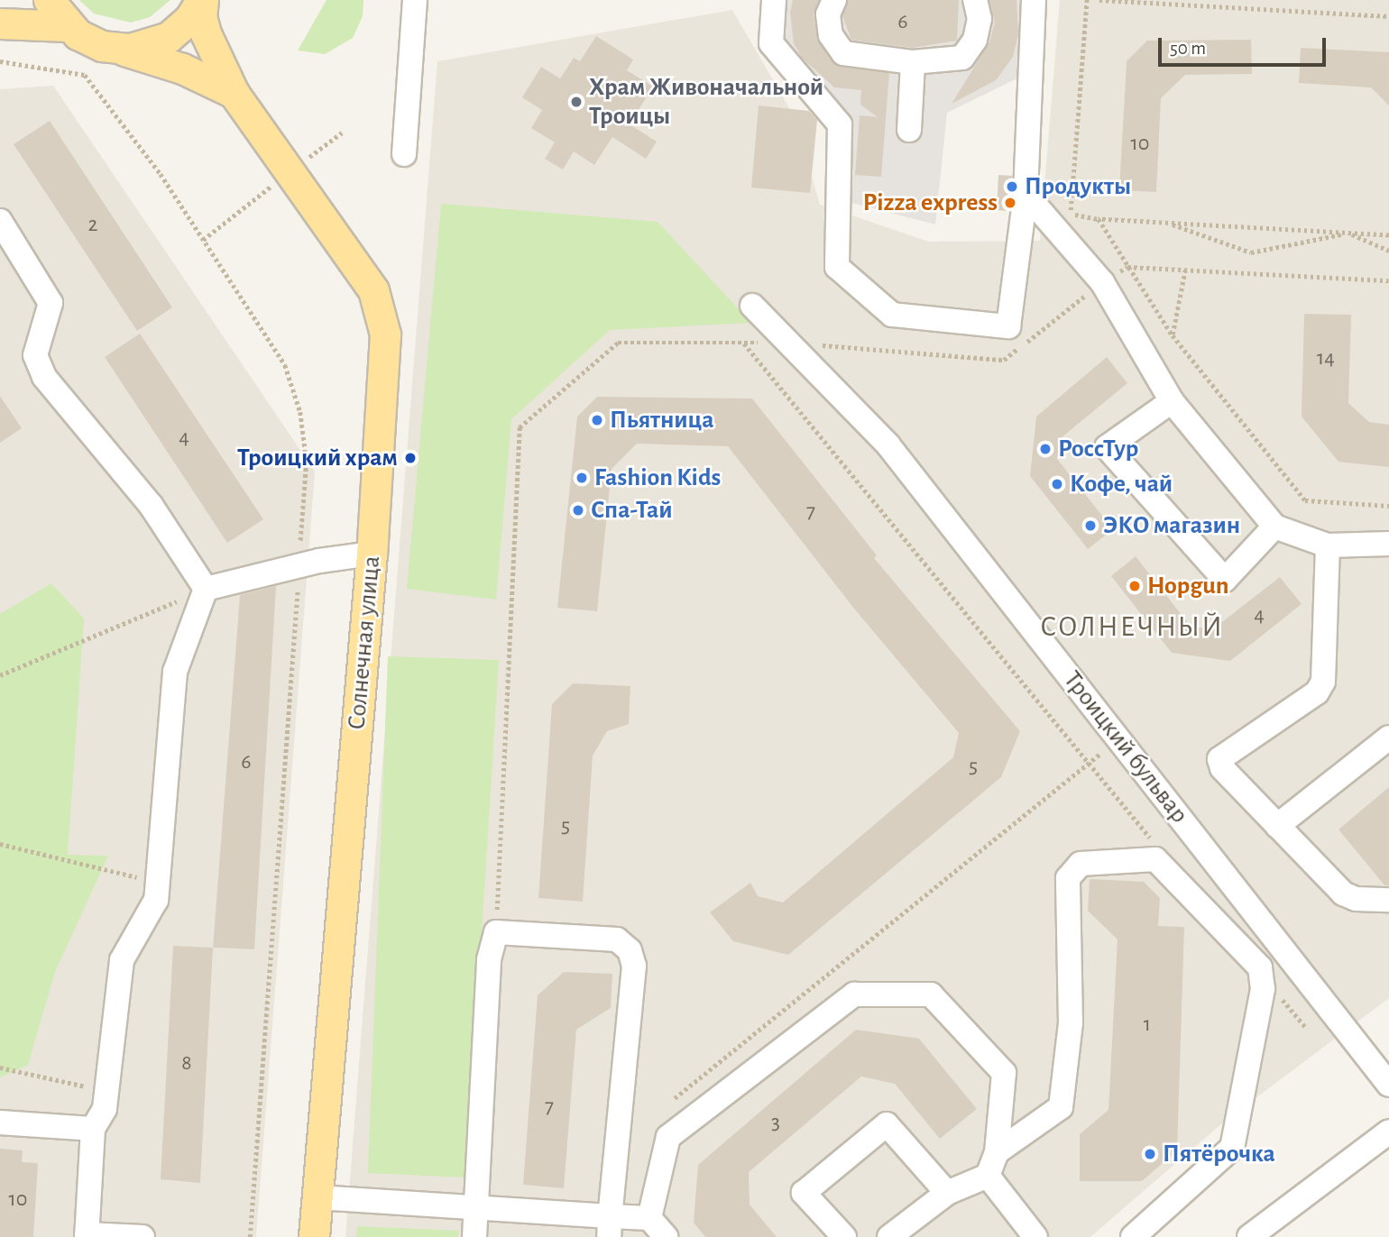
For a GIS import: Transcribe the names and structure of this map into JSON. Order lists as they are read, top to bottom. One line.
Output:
{"streets":{"main road":["Солнечная улица"],"street":["Троицкий бульвар"]},"districts":["СОЛНЕЧНЫЙ"],"places":["Храм Живоначальной Троицы","Продукты","Pizza express","Пьятница","РоссТур","Троицкий храм","Fashion Kids","Кофе, чай","Спа-Тай","ЭКО магазин","Hopgun","Пятёрочка"],"house_numbers":["6","10","2","14","4","7","4","6","5","5","1","8","7","3","10"],"scale_bar":"50 m"}
